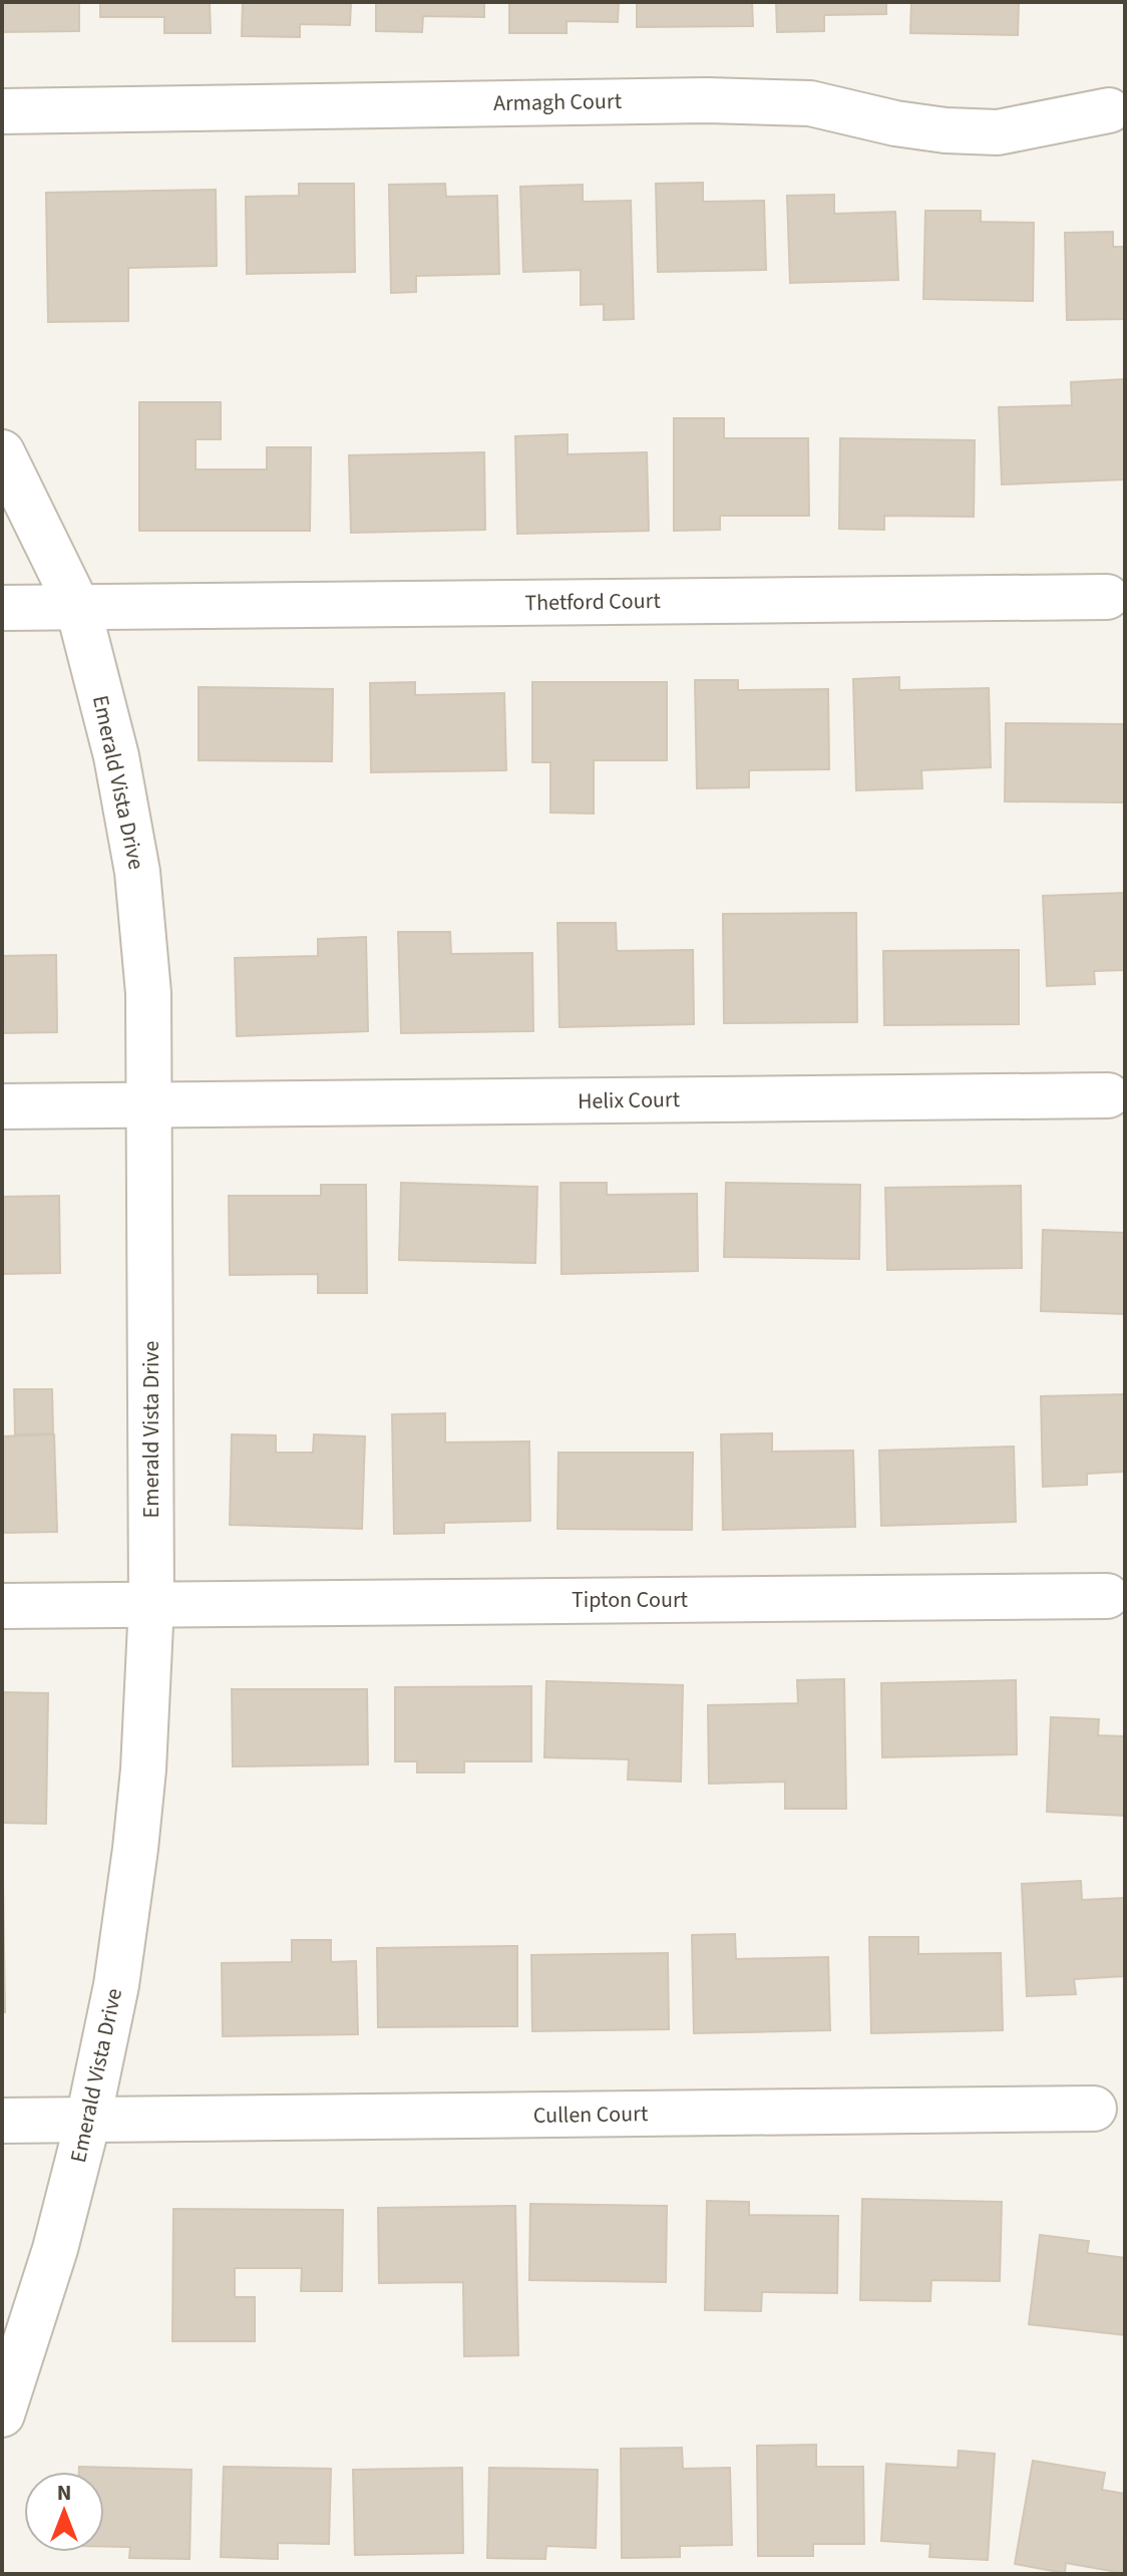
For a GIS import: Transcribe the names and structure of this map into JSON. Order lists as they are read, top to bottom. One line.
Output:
{"streets":{"street":["Armagh Court","Thetford Court","Emerald Vista Drive","Helix Court","Tipton Court","Cullen Court"]},"crossings":[["Thetford Court","Emerald Vista Drive"],["Emerald Vista Drive","Helix Court"],["Emerald Vista Drive","Tipton Court"],["Emerald Vista Drive","Cullen Court"]],"north":"top"}
